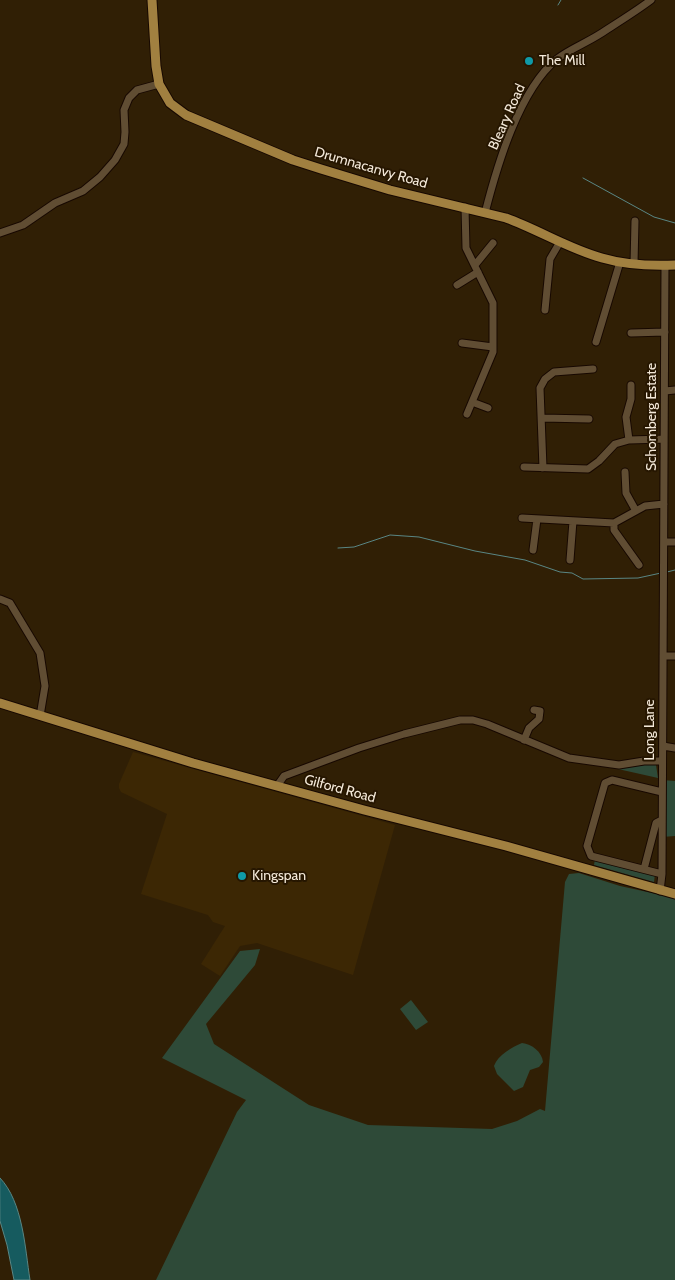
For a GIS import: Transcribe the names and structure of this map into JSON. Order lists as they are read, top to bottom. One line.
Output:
{"streets":{"main road":["Drumnacanvy Road","Gilford Road"],"street":["Bleary Road","Schomberg Estate","Long Lane"]},"crossings":[["Bleary Road","Drumnacanvy Road"],["Drumnacanvy Road","Schomberg Estate"],["Schomberg Estate","Long Lane"],["Long Lane","Gilford Road"]],"places":["The Mill","Kingspan"]}
